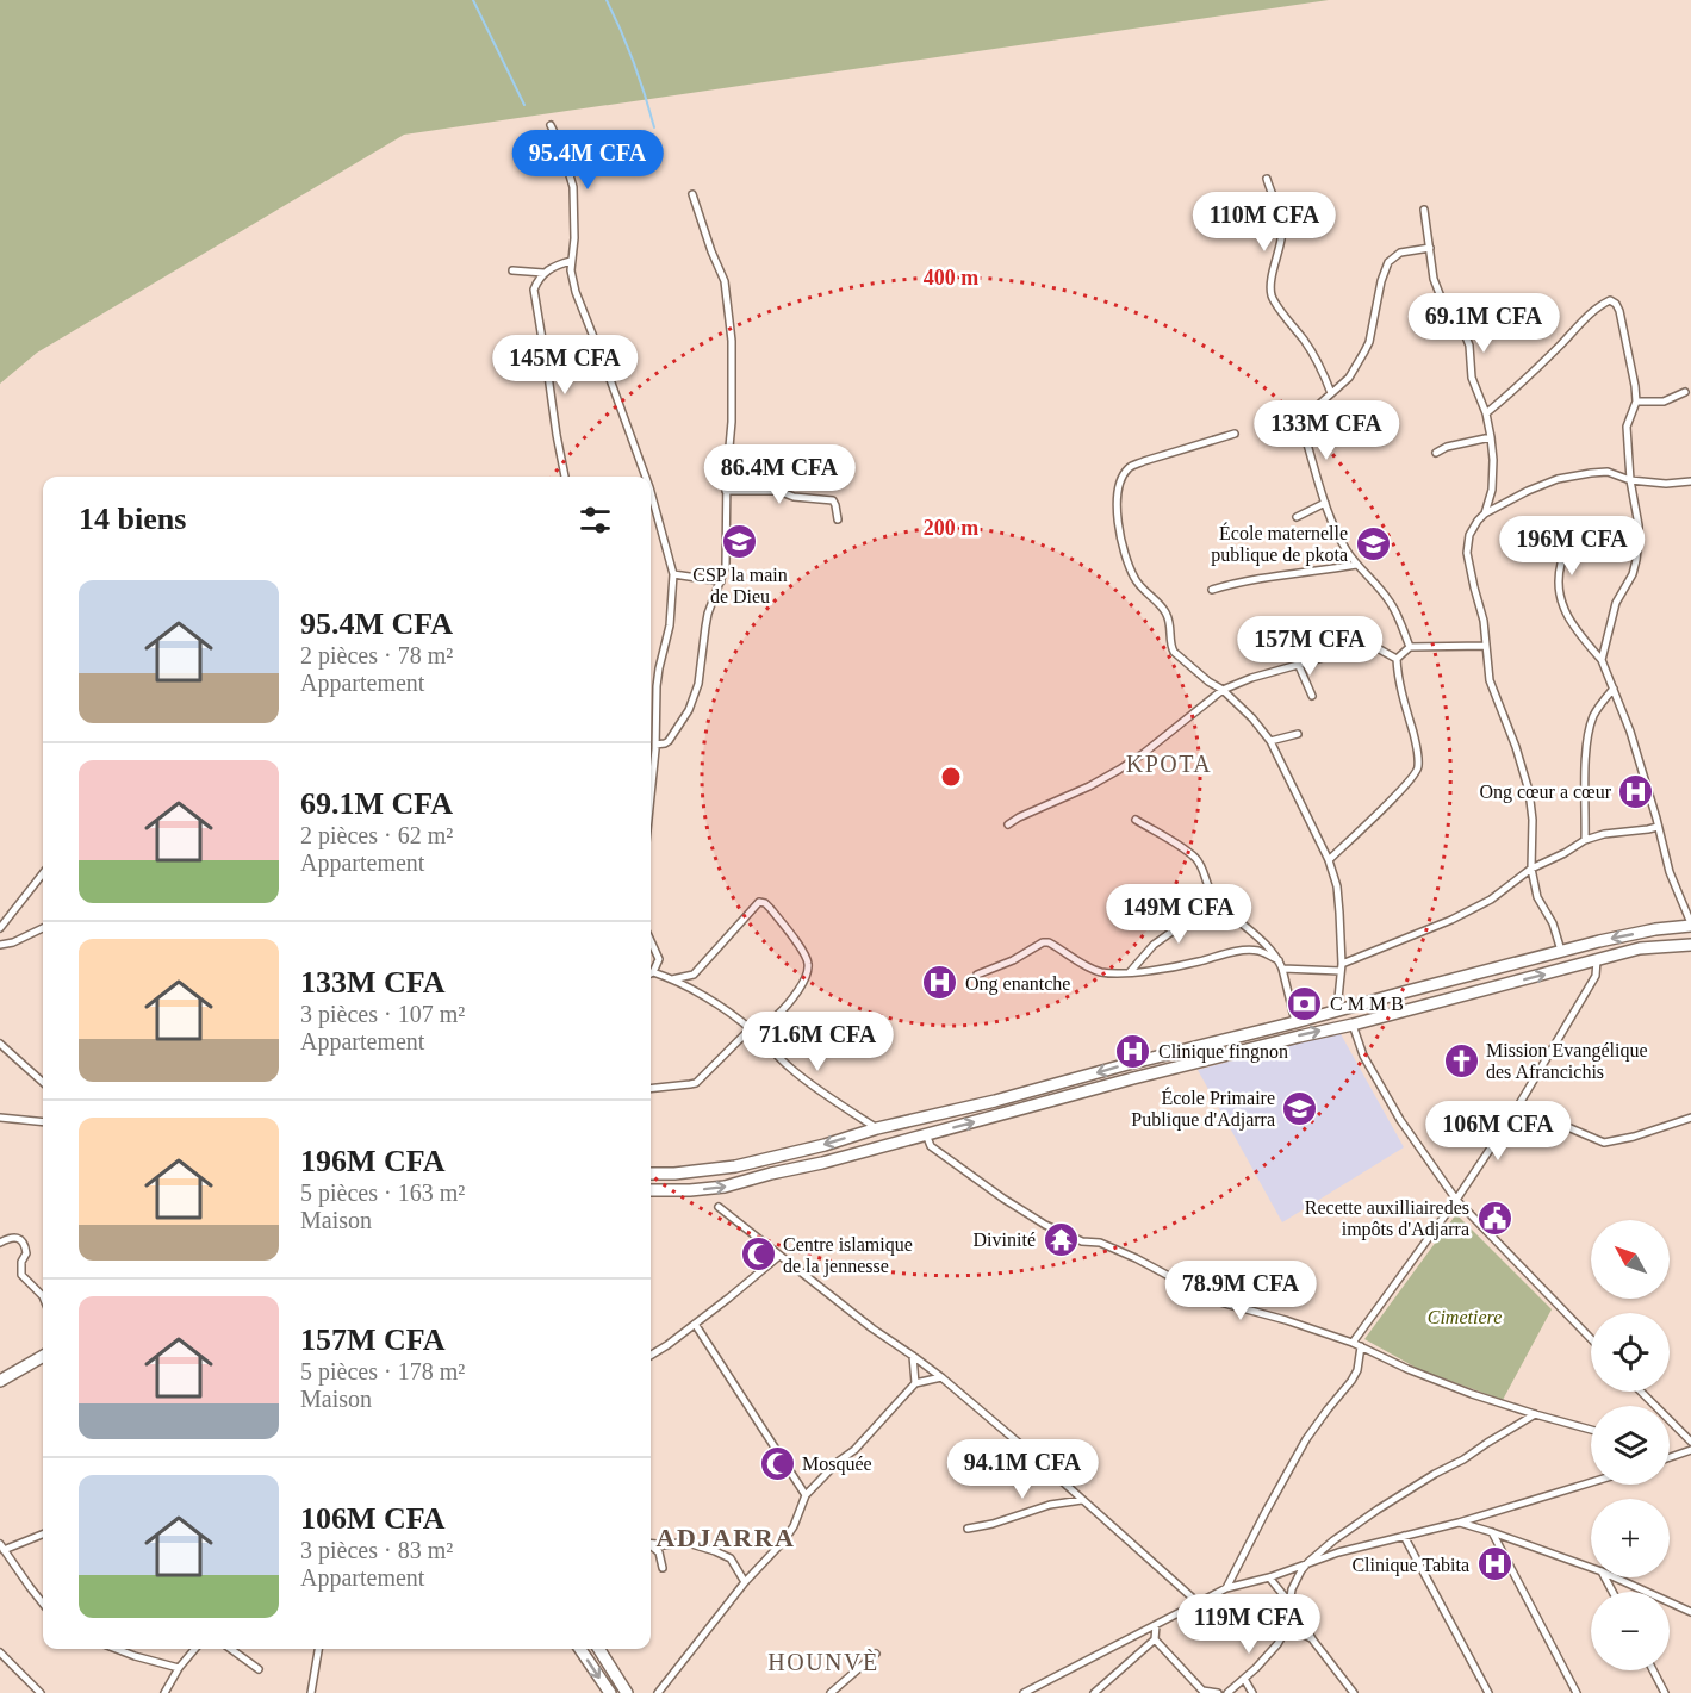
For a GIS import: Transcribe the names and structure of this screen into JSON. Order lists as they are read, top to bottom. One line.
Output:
{"districts":["KPOTA","ADJARRA","HOUNVÈ"],"parks":["Cimetiere"],"places":{"school or university":["CSP la main de Dieu","École maternelle publique de pkota","École Primaire Publique d'Adjarra"],"hospital":["Ong cœur a cœur","Ong enantche","Clinique fingnon","Clinique Tabita"],"bank":["C M M B"],"church":["Mission Evangélique des Afrancichis"],"public building":["Recette auxilliairedes impôts d'Adjarra"],"temple":["Divinité"],"mosque":["Centre islamique de la jennesse","Mosquée"]},"north":"top left","page":{"price":["95.4M CFA","110M CFA","69.1M CFA","145M CFA","133M CFA","86.4M CFA","196M CFA","157M CFA","149M CFA","71.6M CFA","106M CFA","78.9M CFA","94.1M CFA","119M CFA"],"heading":"14 biens","list":[{"name":"95.4M CFA","note":"2 pièces · 78 m² · Appartement"},{"name":"69.1M CFA","note":"2 pièces · 62 m² · Appartement"},{"name":"133M CFA","note":"3 pièces · 107 m² · Appartement"},{"name":"196M CFA","note":"5 pièces · 163 m² · Maison"},{"name":"157M CFA","note":"5 pièces · 178 m² · Maison"},{"name":"106M CFA","note":"3 pièces · 83 m² · Appartement"}],"map_buttons":["+","−"]},"rings":["400 m","200 m"]}
